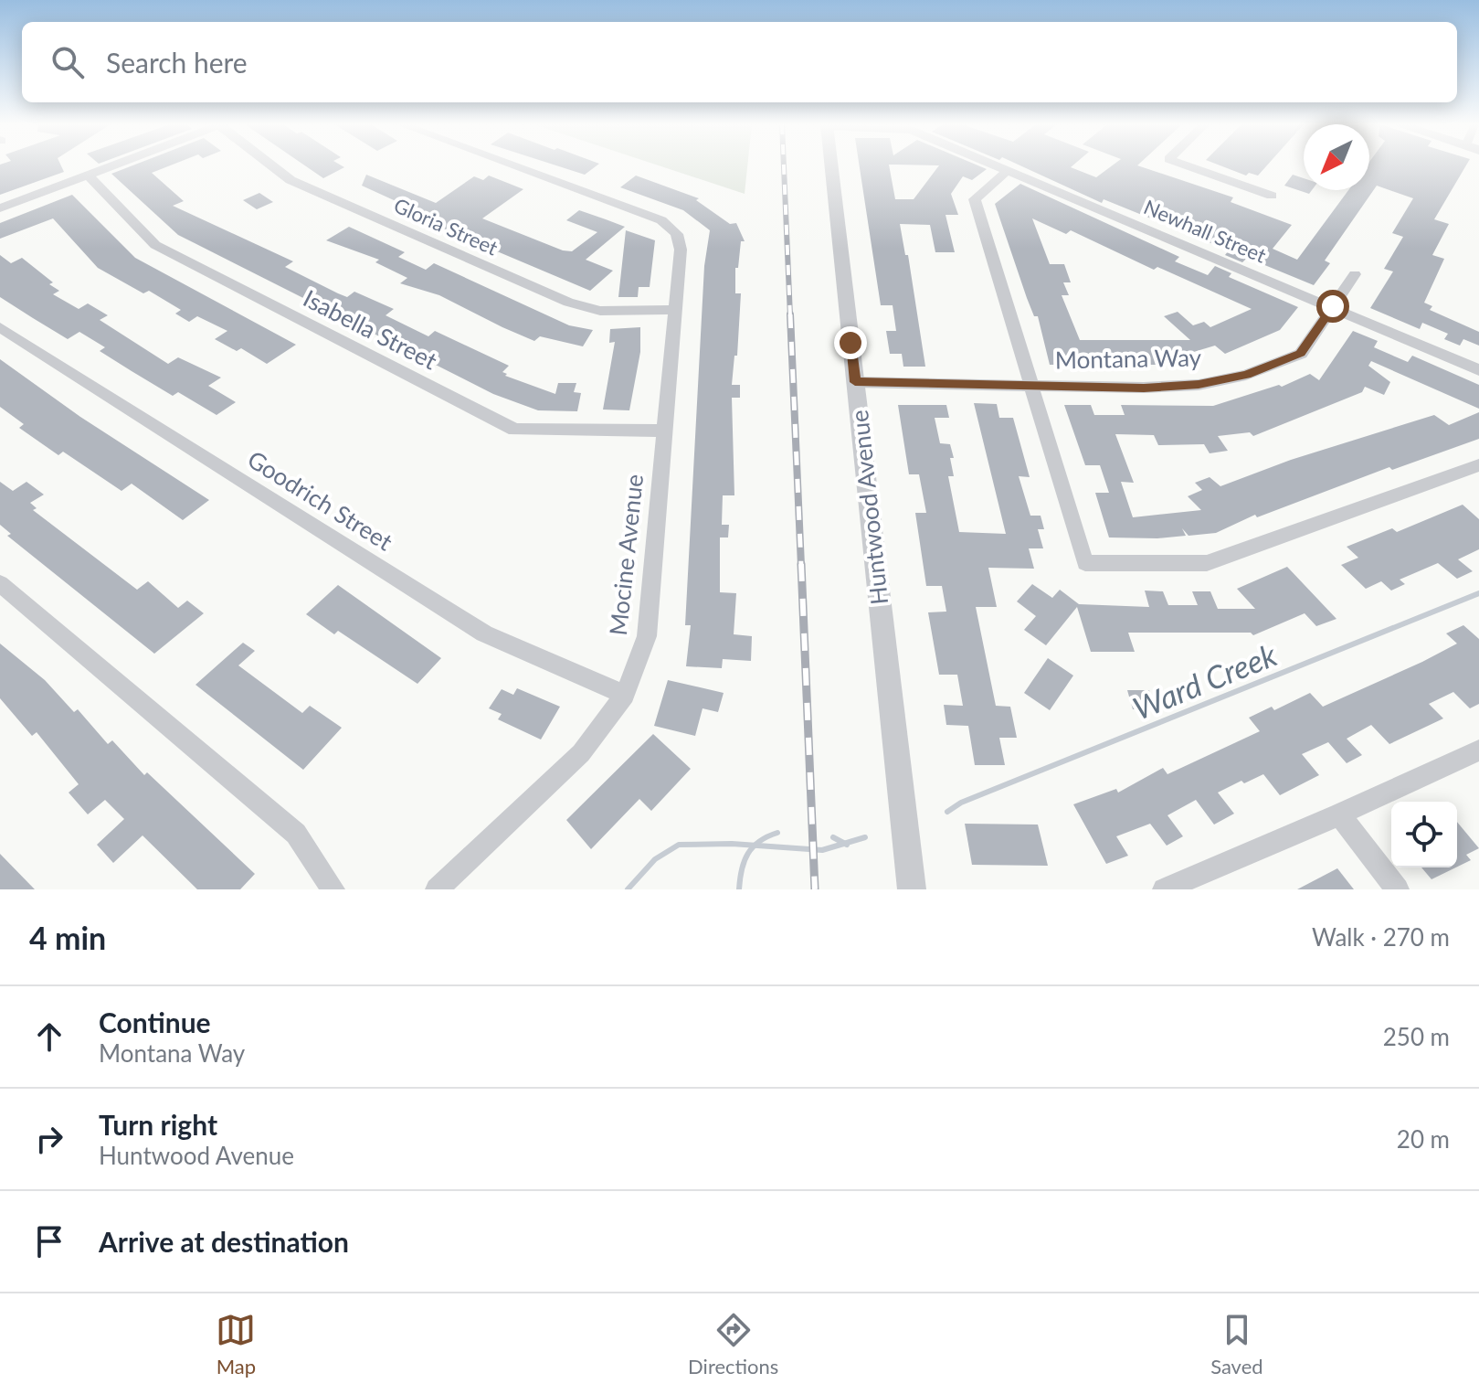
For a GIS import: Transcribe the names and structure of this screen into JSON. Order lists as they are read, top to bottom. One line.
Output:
{"streets":{"street":["Gloria Street","Newhall Street","Isabella Street","Montana Way","Goodrich Street","Huntwood Avenue","Mocine Avenue"]},"crossings":[["Gloria Street","Mocine Avenue"],["Newhall Street","Montana Way"],["Isabella Street","Mocine Avenue"],["Montana Way","Huntwood Avenue"],["Goodrich Street","Mocine Avenue"]],"water":["Ward Creek"],"north":"bottom left","page":{"search":"Search here","heading":["4 min","Walk · 270 m"],"list":[["Continue","Montana Way","250 m"],["Turn right","Huntwood Avenue","20 m"],"Arrive at destination"],"nav":["Map","Directions","Saved"]}}
